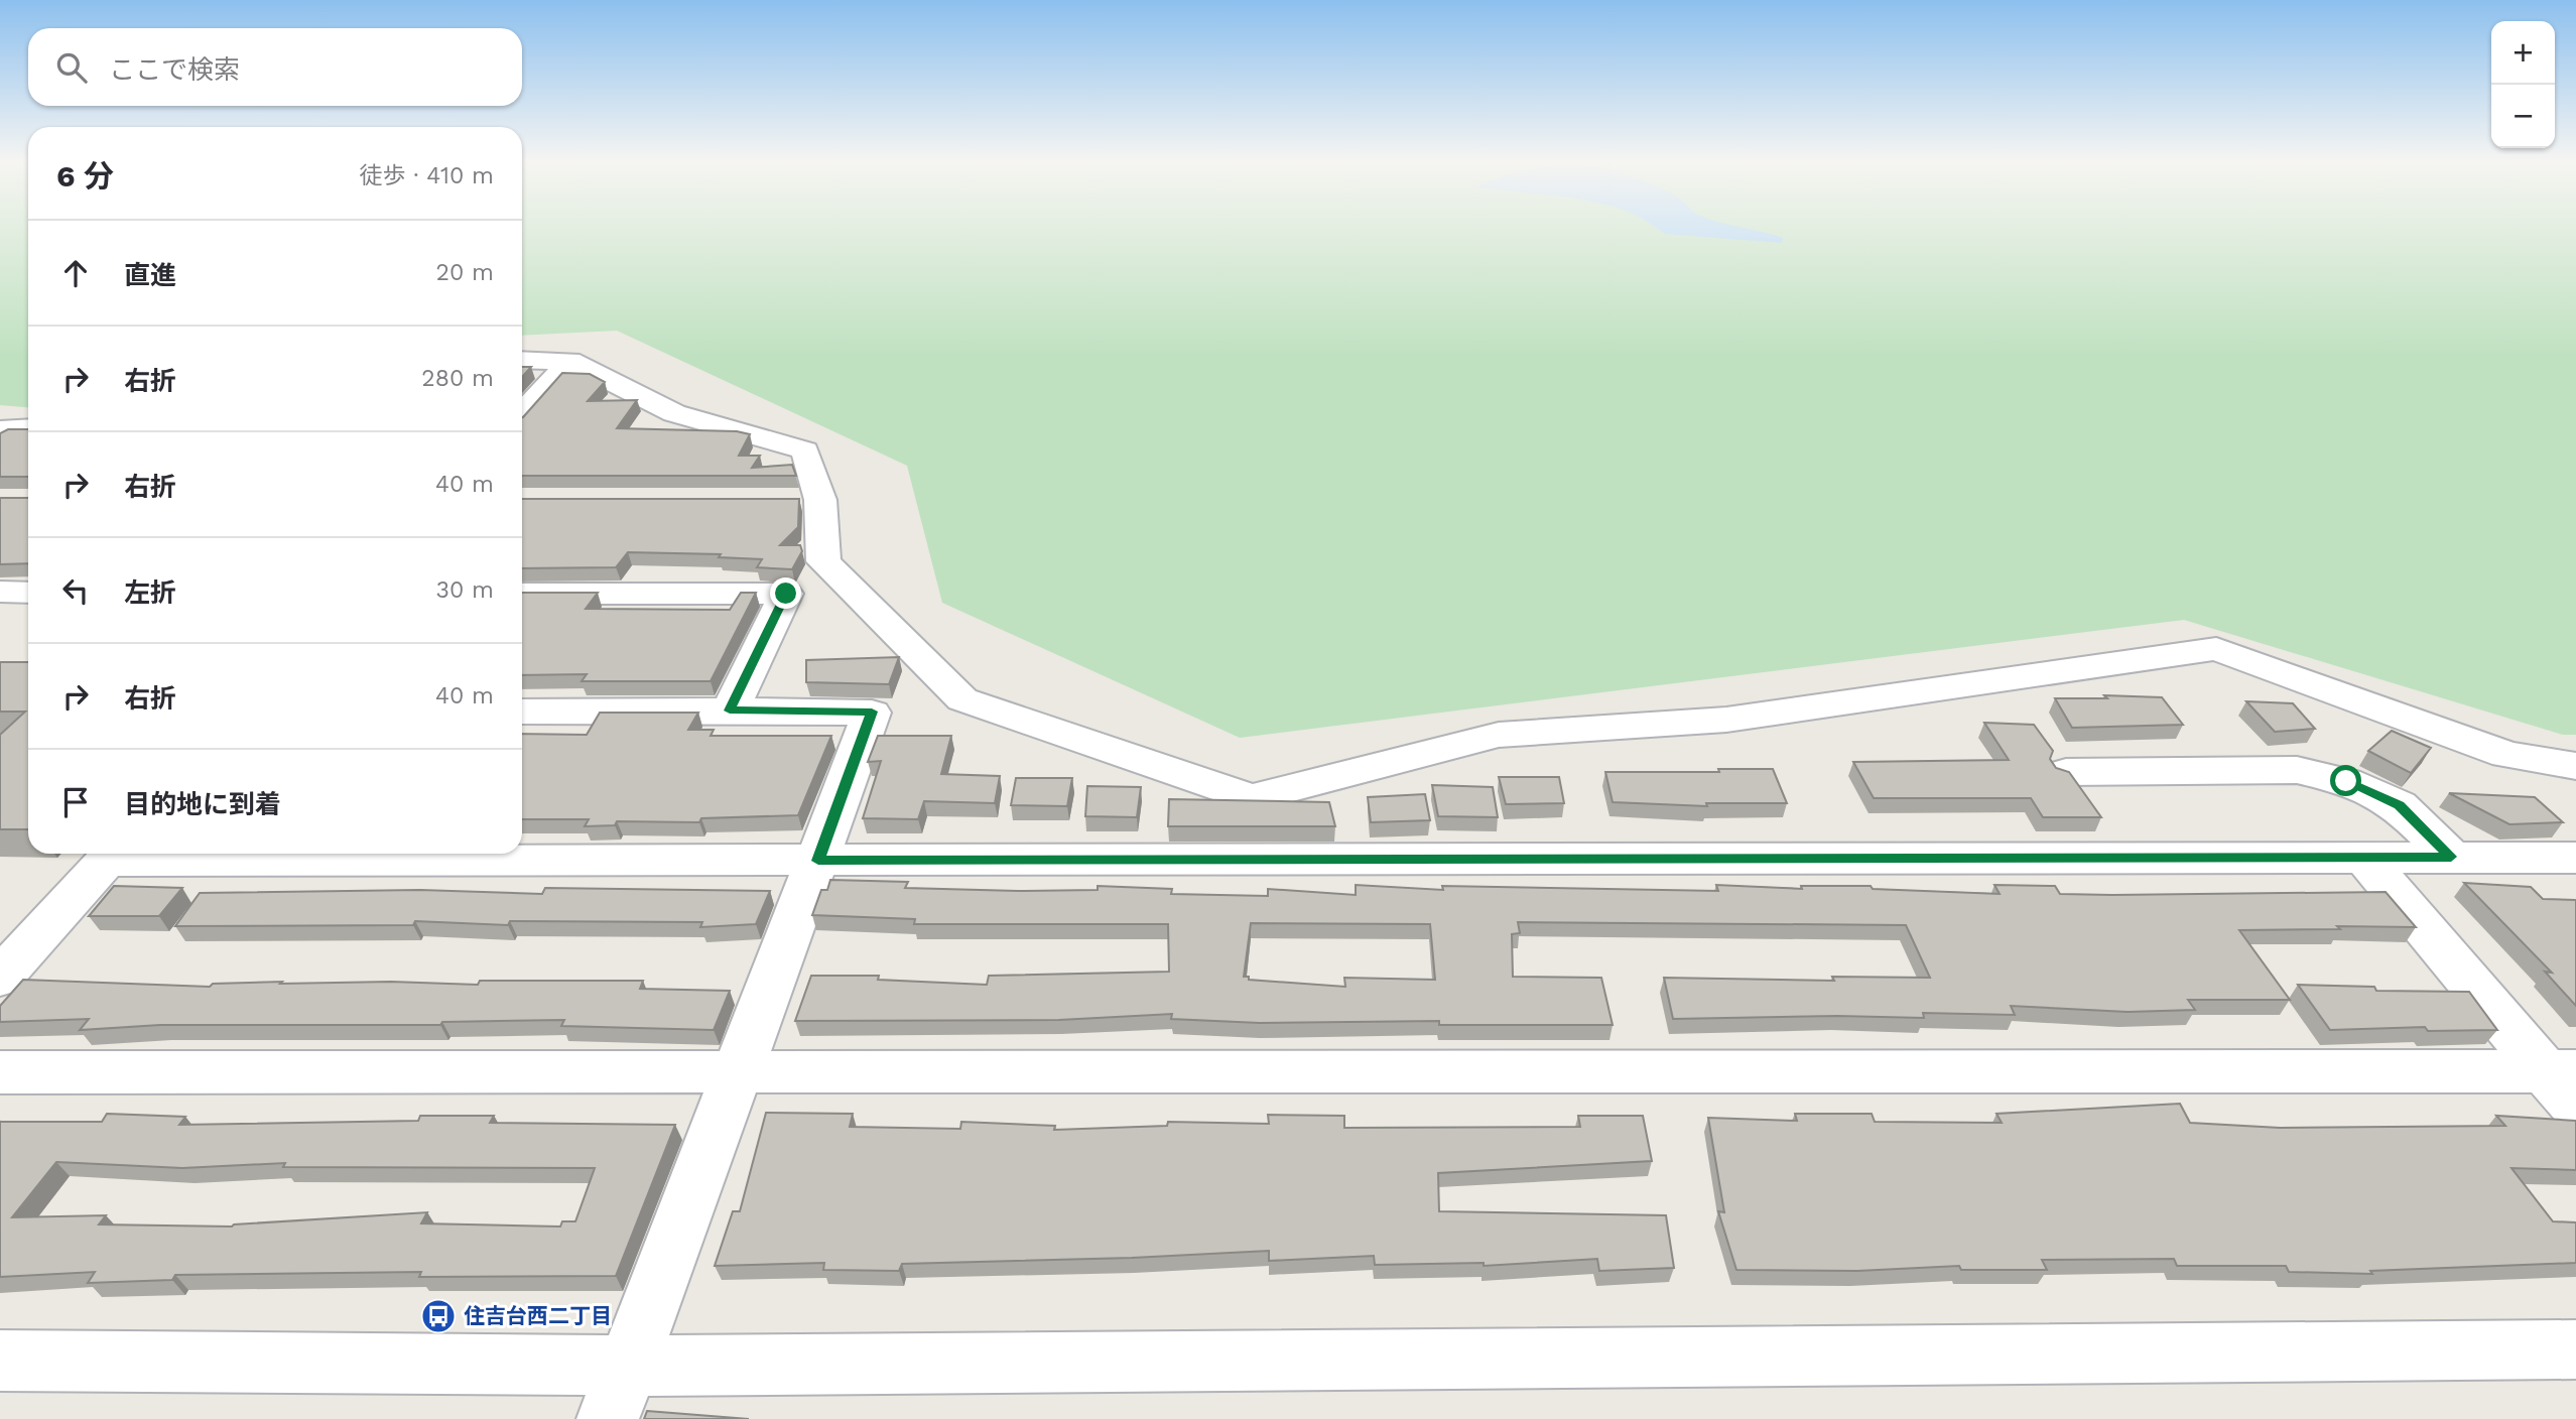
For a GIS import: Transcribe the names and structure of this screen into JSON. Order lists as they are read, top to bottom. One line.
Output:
{"places":{"bus stop":["住吉台西二丁目"]},"page":{"map_buttons":["+","−"],"search":"ここで検索","heading":["6 分","徒歩 · 410 m"],"list":[["直進","20 m"],["右折","280 m"],["右折","40 m"],["左折","30 m"],["右折","40 m"],"目的地に到着"]}}
